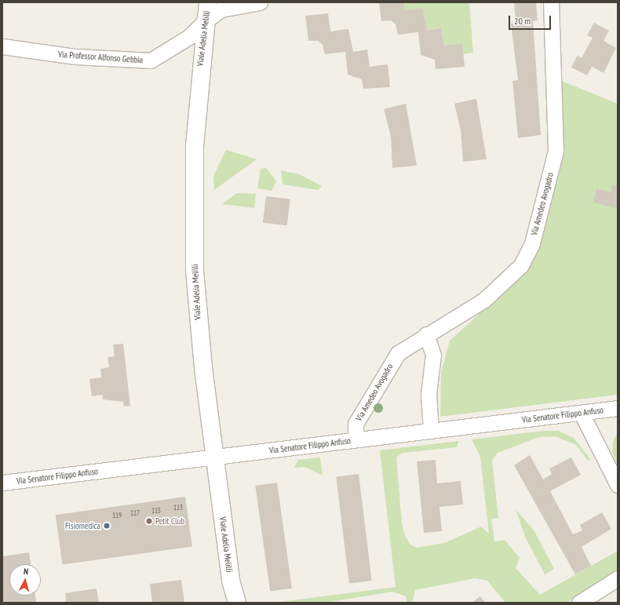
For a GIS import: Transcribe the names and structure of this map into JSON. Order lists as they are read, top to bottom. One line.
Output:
{"streets":{"street":["Viale Adelia Melilli","Via Professor Alfonso Gebbia","Via Amedeo Avogadro","Via Senatore Filippo Anfuso"]},"crossings":[["Viale Adelia Melilli","Via Professor Alfonso Gebbia"],["Viale Adelia Melilli","Via Senatore Filippo Anfuso"],["Via Amedeo Avogadro","Via Senatore Filippo Anfuso"]],"places":["Petit Club","Fisiomedica"],"house_numbers":["113","115","117","119"],"scale_bar":"20 m","north":"top"}
